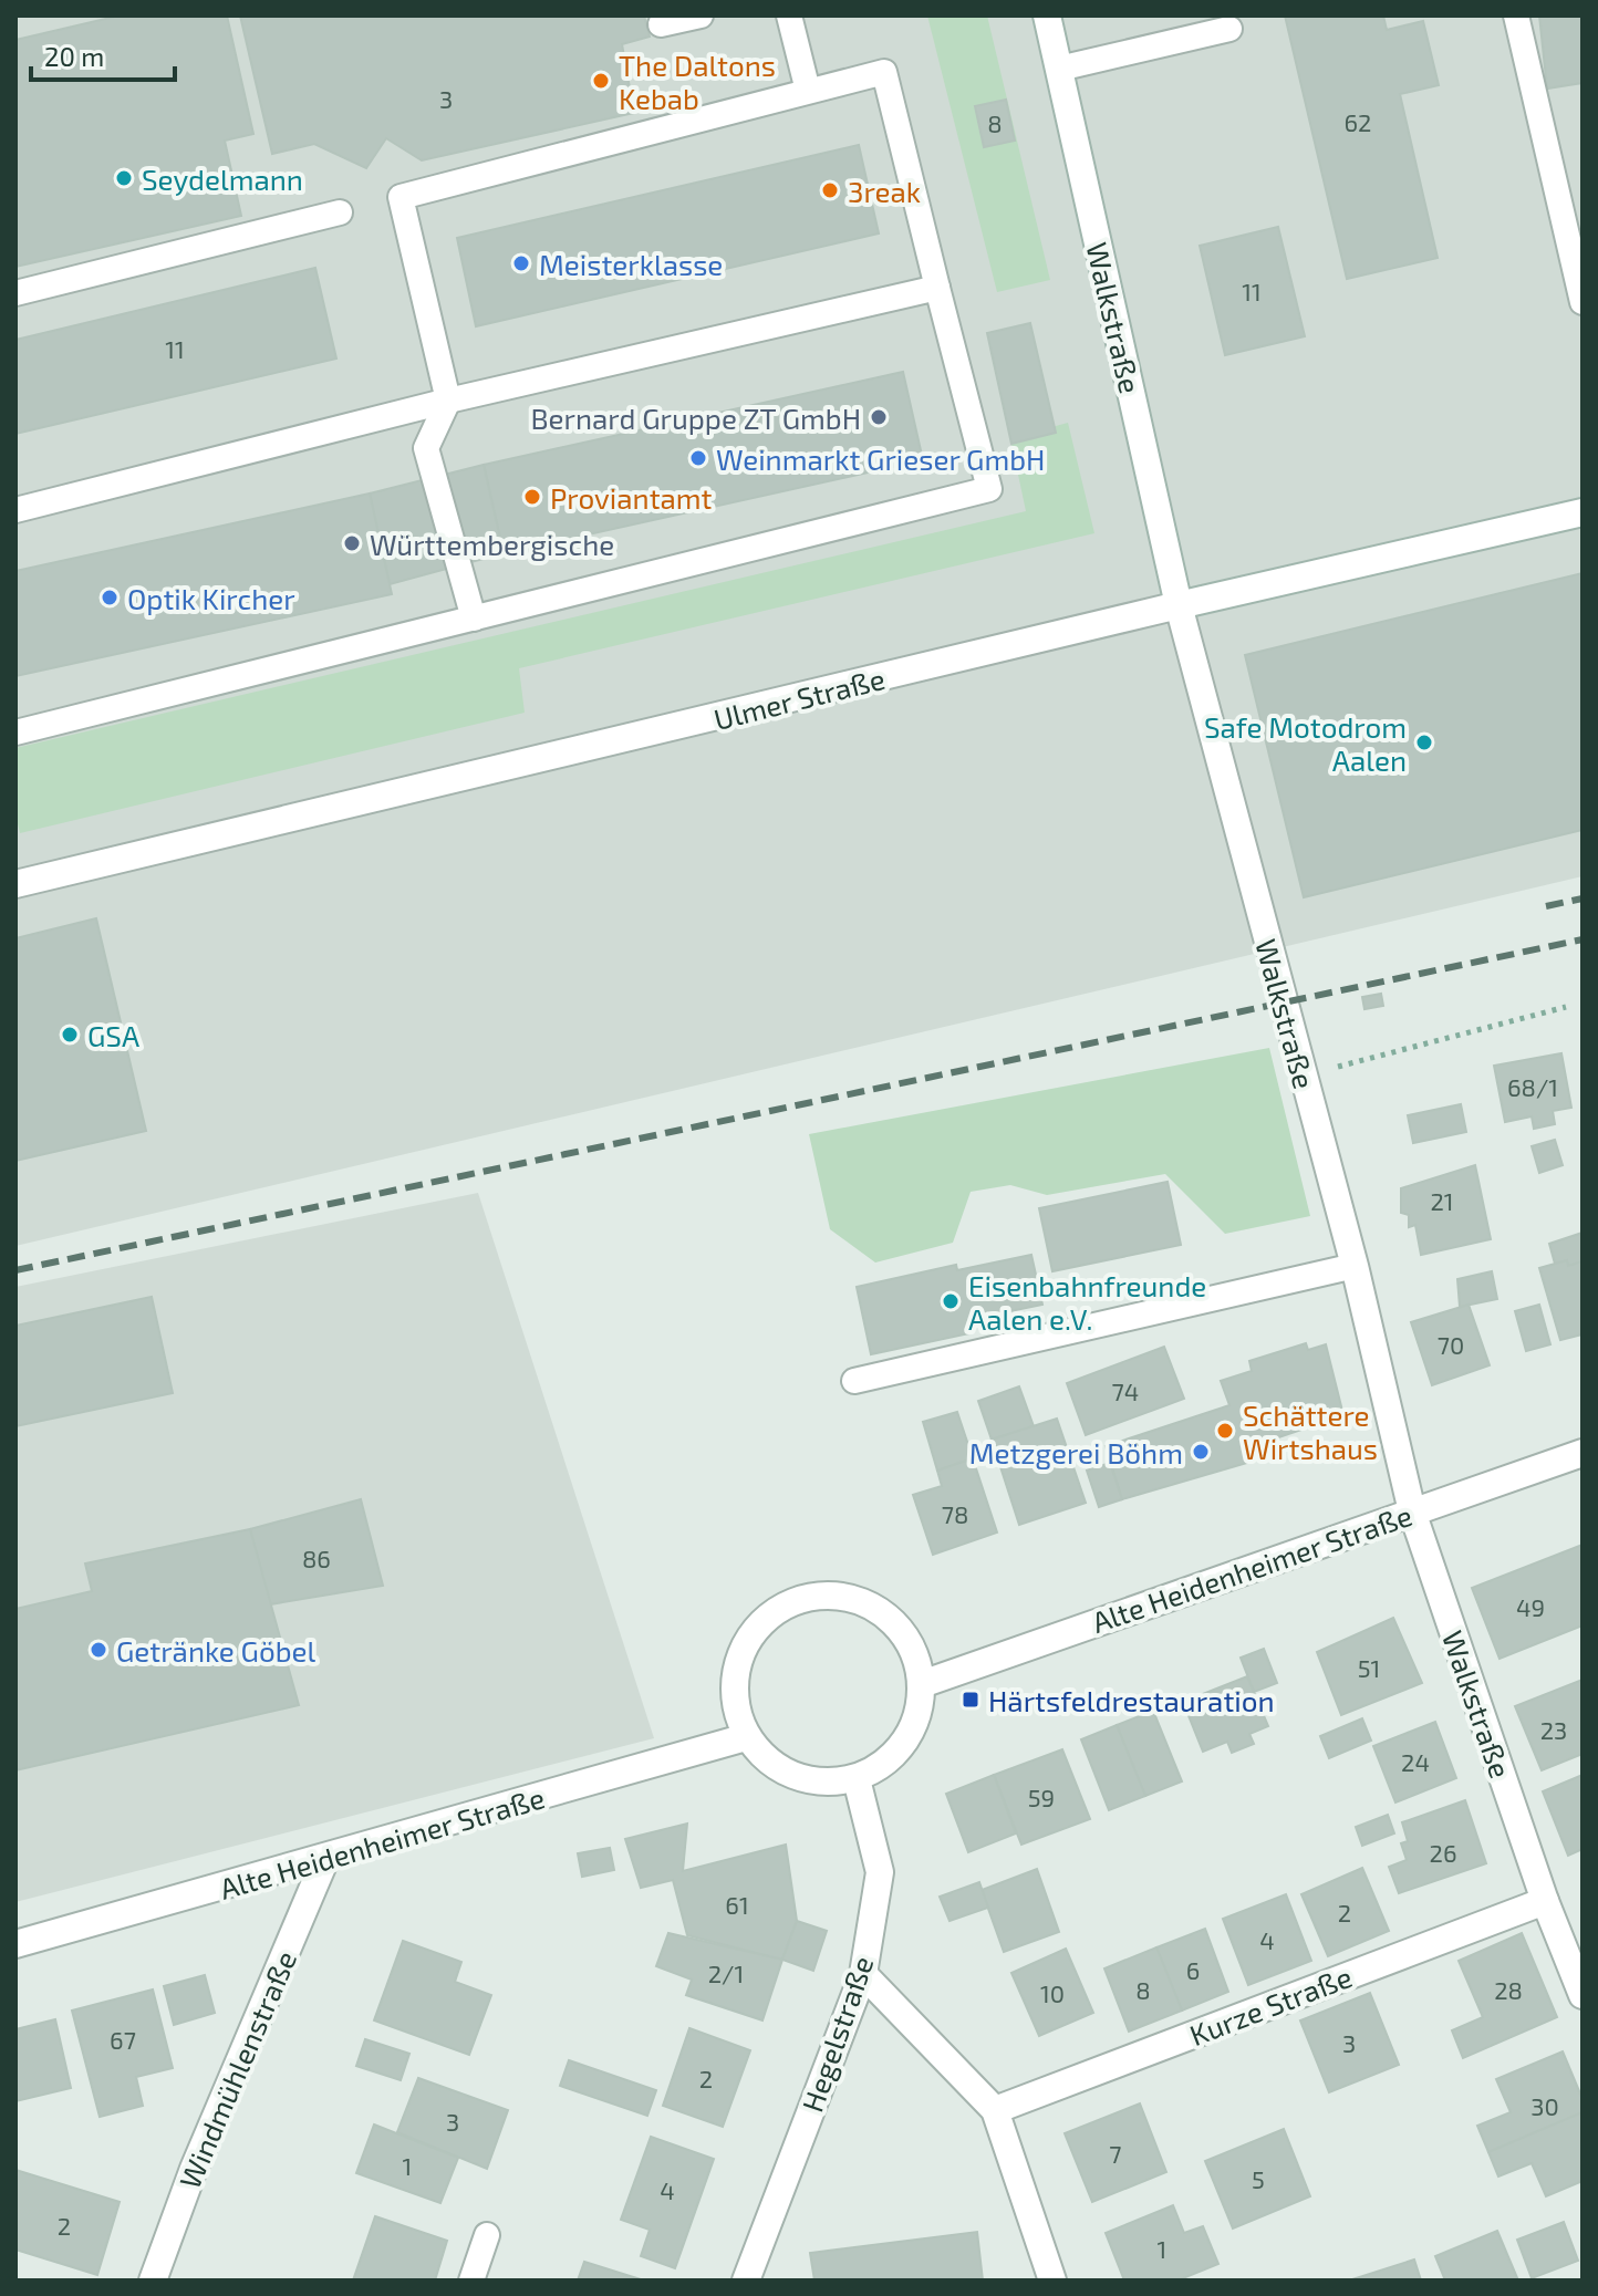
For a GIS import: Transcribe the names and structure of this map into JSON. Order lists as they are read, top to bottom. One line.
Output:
{"streets":{"street":["Walkstraße","Ulmer Straße","Alte Heidenheimer Straße","Kurze Straße","Hegelstraße","Windmühlenstraße"]},"crossings":[["Walkstraße","Ulmer Straße"],["Walkstraße","Alte Heidenheimer Straße"],["Walkstraße","Kurze Straße"],["Alte Heidenheimer Straße","Hegelstraße"],["Alte Heidenheimer Straße","Windmühlenstraße"]],"places":{"other":["The Daltons Kebab","Seydelmann","3reak","Meisterklasse","Bernard Gruppe ZT GmbH","Weinmarkt Grieser GmbH","Proviantamt","Württembergische","Optik Kircher","Safe Motodrom Aalen","GSA","Eisenbahnfreunde Aalen e.V.","Schättere Wirtshaus","Metzgerei Böhm","Getränke Göbel"],"transit":["Härtsfeldrestauration"]},"house_numbers":["3","62","8","11","11","68/1","21","70","74","78","86","49","51","23","24","59","26","61","2","4","6","2/1","8","28","10","67","3","2","30","3","7","1","5","4","2","1"],"scale_bar":"20 m"}
